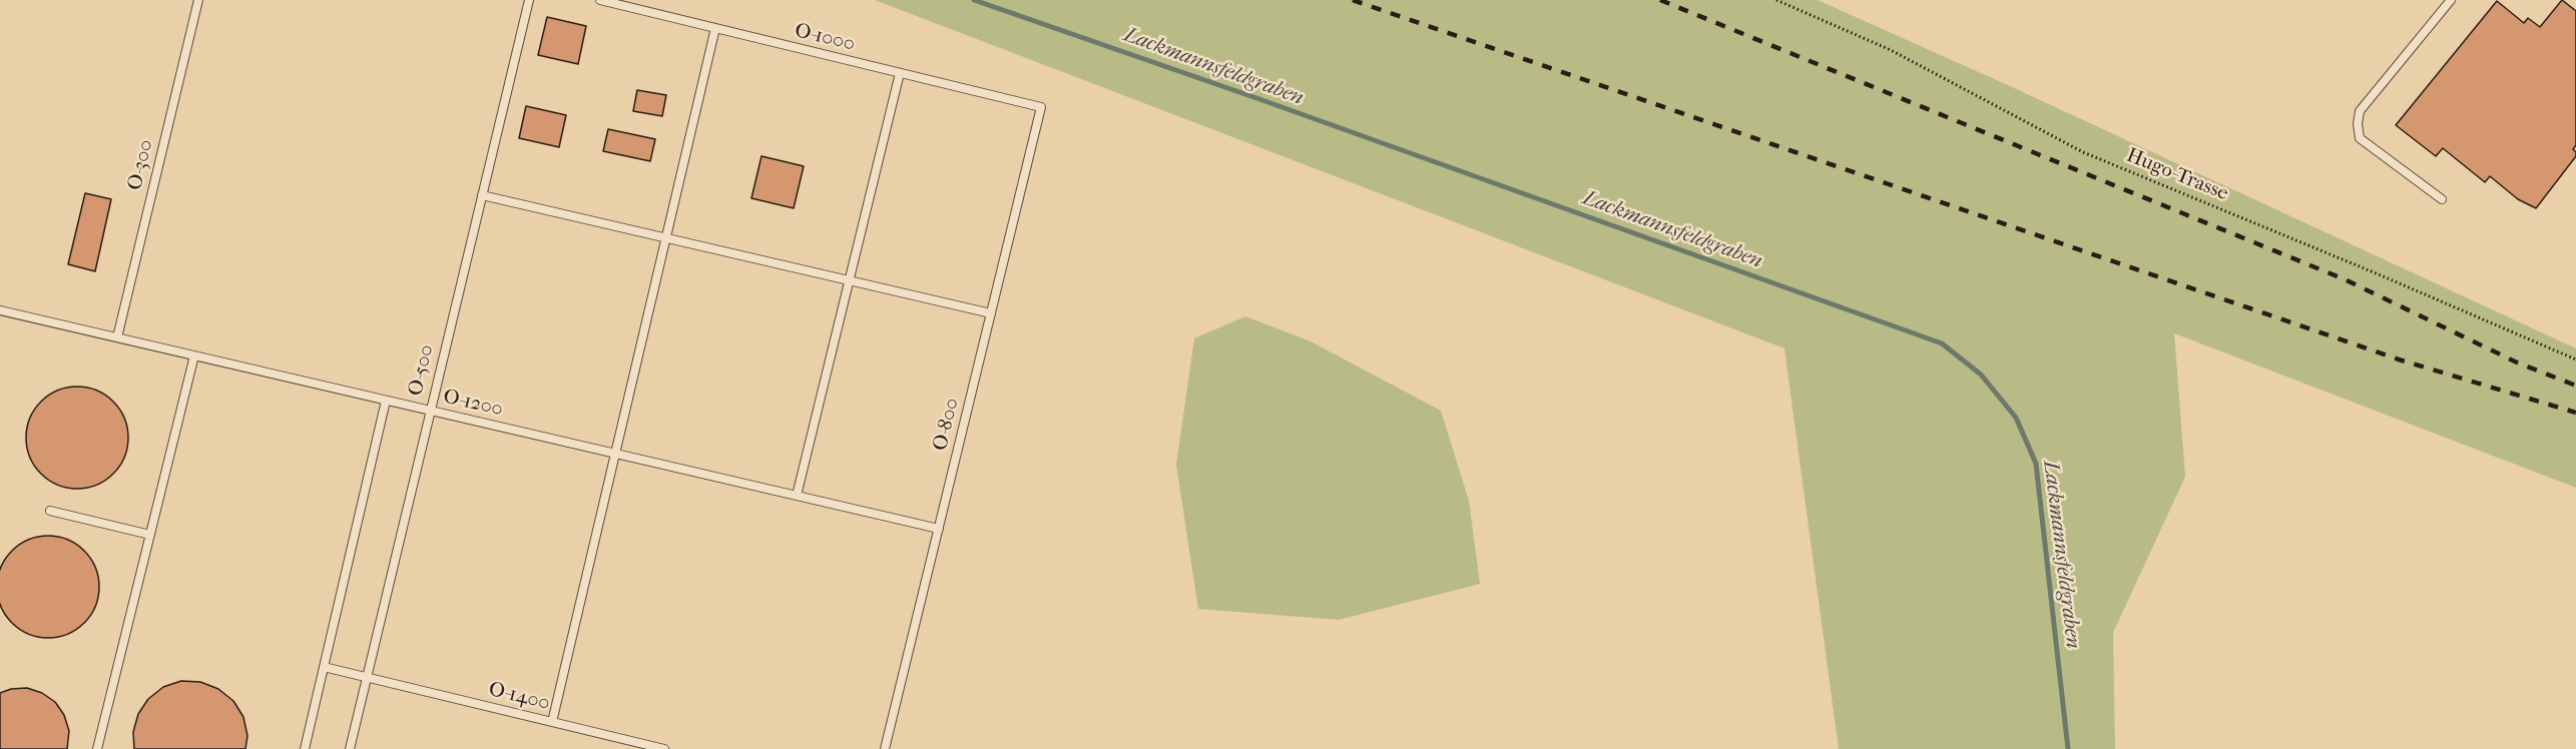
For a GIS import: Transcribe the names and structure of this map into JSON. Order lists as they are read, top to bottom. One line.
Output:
{"streets":{"lane":["O-1000","O-300","O-500","O-1200","O-800","O-1400"],"path":["Hugo-Trasse"]},"crossings":[["O-1000","O-800"],["O-300","O-1200"],["O-500","O-1200"],["O-500","O-1400"],["O-1200","O-800"]],"water":["Lackmannsfeldgraben"]}
